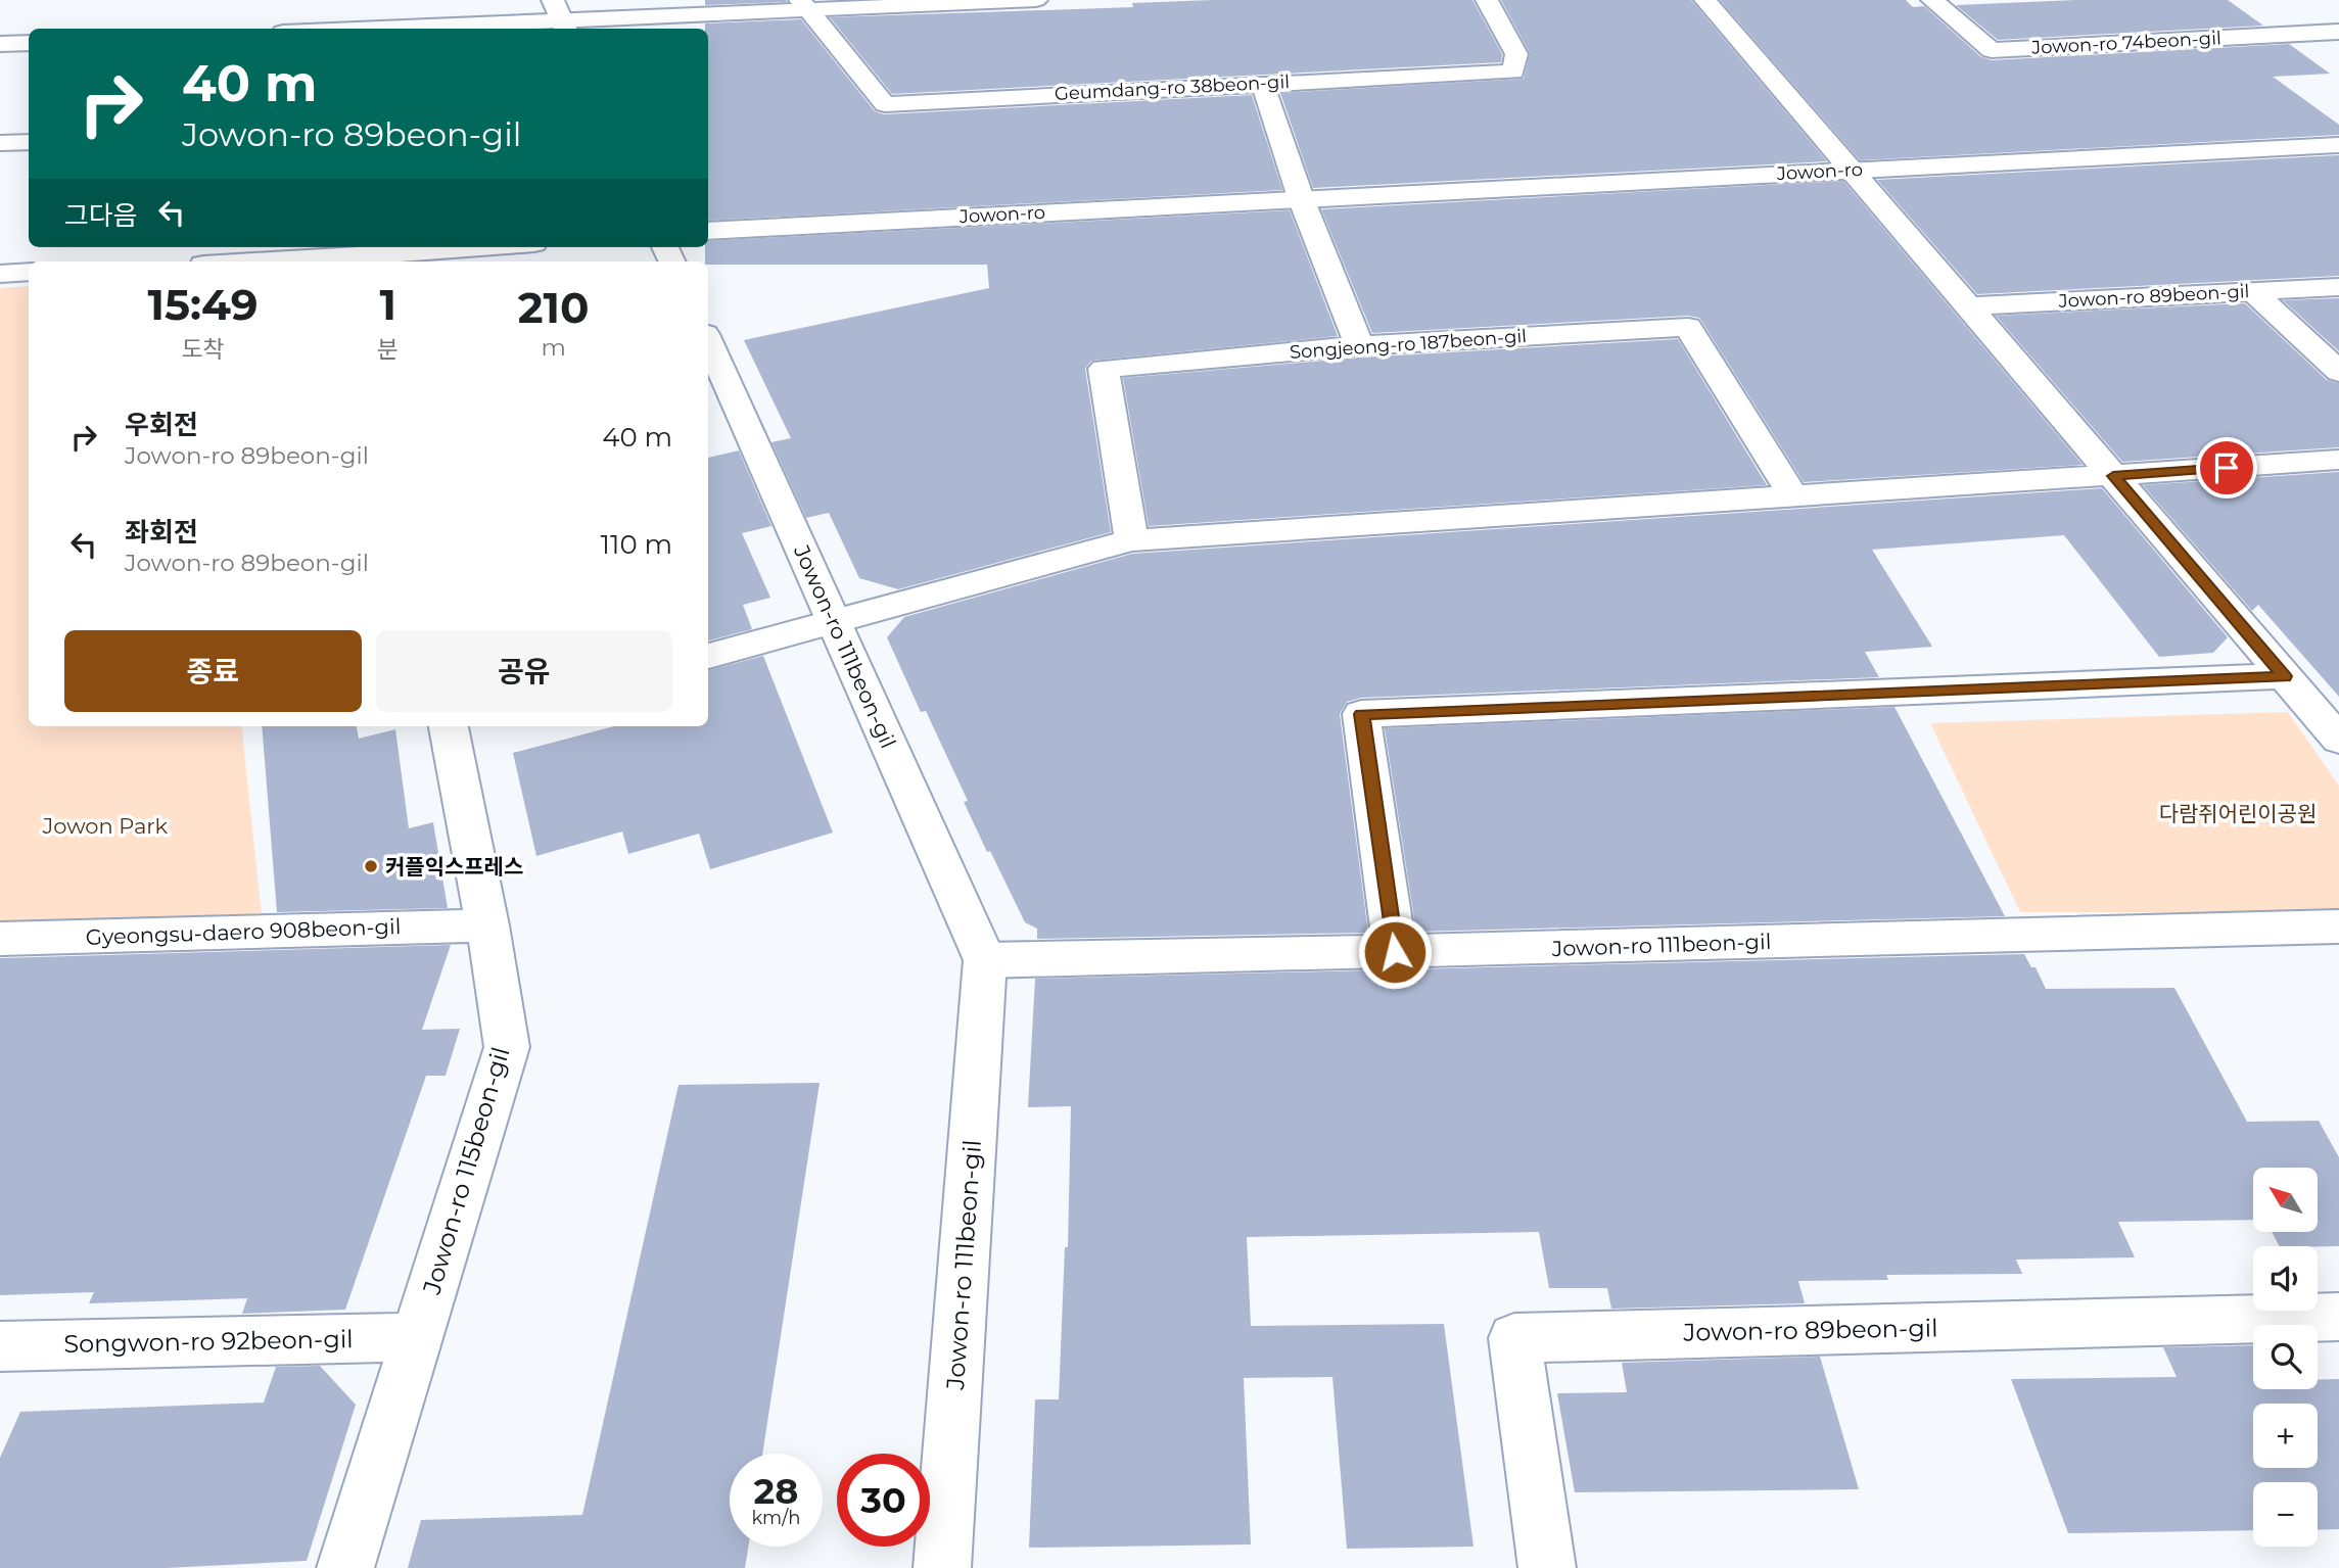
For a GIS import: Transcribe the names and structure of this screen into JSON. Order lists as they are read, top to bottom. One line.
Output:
{"streets":{"street":["Jowon-ro 74beon-gil","Geumdang-ro 38beon-gil","Jowon-ro","Jowon-ro 89beon-gil","Songjeong-ro 187beon-gil","Jowon-ro 111beon-gil","Gyeongsu-daero 908beon-gil","Jowon-ro 115beon-gil","Songwon-ro 92beon-gil"]},"crossings":[["Gyeongsu-daero 908beon-gil","Jowon-ro 115beon-gil"],["Jowon-ro 115beon-gil","Songwon-ro 92beon-gil"]],"parks":["다람쥐어린이공원","Jowon Park"],"places":["커플익스프레스"],"north":"top left","page":{"turn":["40 m","Jowon-ro 89beon-gil"],"then":"그다음","eta":["15:49","도착","1","분","210","m"],"list":[{"name":"우회전","note":"Jowon-ro 89beon-gil","value":"40 m"},{"name":"좌회전","note":"Jowon-ro 89beon-gil","value":"110 m"}],"buttons":["종료","공유"],"map_buttons":["+","−"],"speed":"28 km/h","limit":"30"}}
